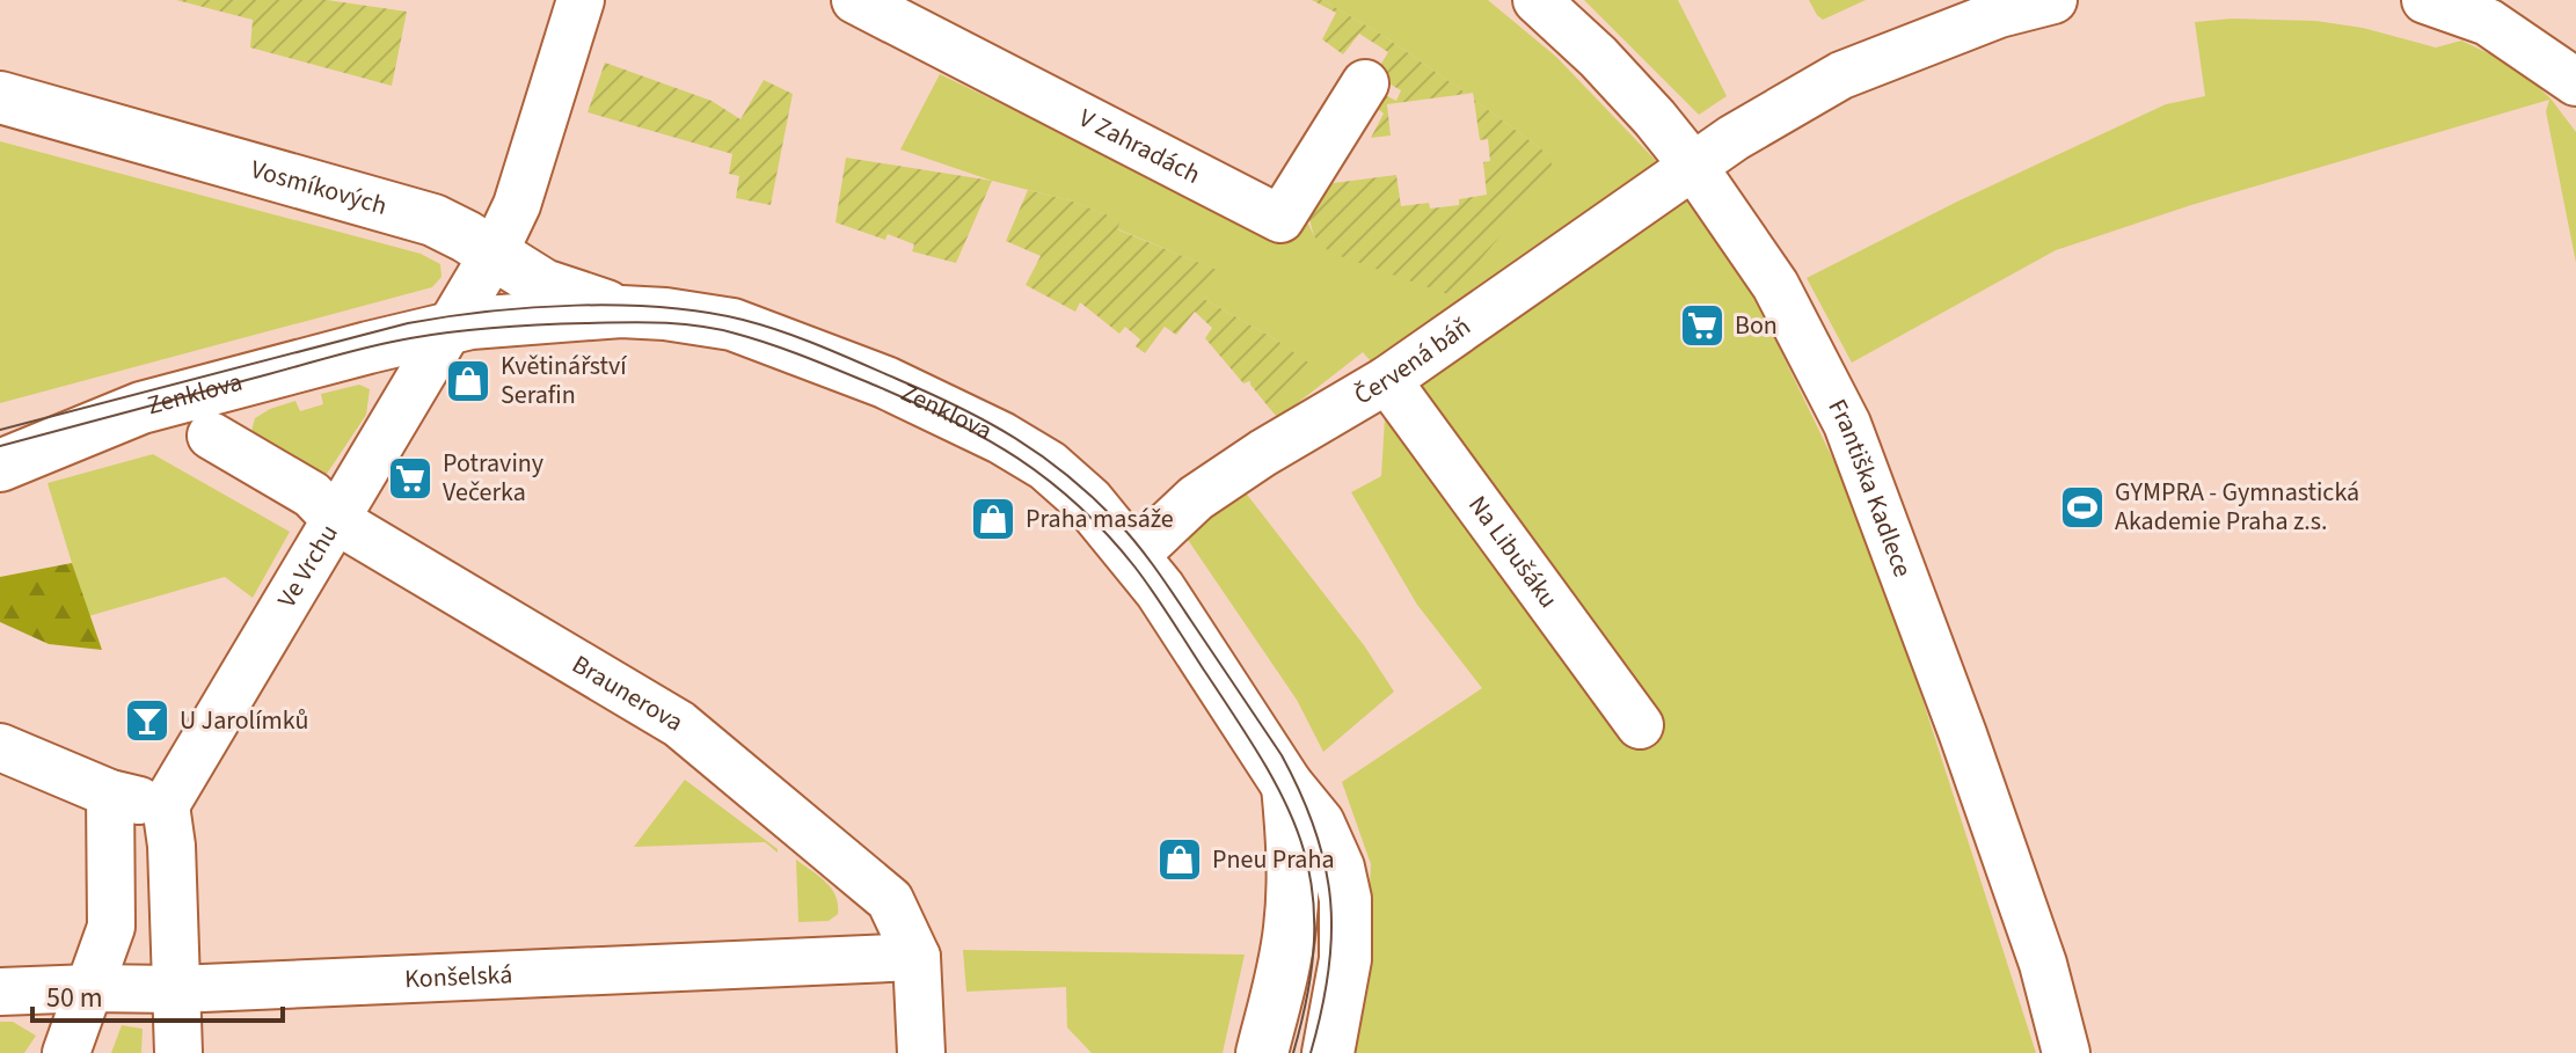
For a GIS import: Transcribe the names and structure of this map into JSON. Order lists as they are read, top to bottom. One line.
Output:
{"streets":{"main road":["Vosmíkových","Zenklova"],"street":["V Zahradách","Červená báň","Františka Kadlece","Na Libušáku","Ve Vrchu","Braunerova","Konšelská"]},"crossings":[["Vosmíkových","Zenklova"],["Červená báň","Zenklova"],["Červená báň","Františka Kadlece"],["Červená báň","Na Libušáku"],["Zenklova","Ve Vrchu"],["Ve Vrchu","Braunerova"],["Braunerova","Konšelská"]],"places":{"supermarket":["Bon","Potraviny Večerka"],"shop":["Květinářství Serafin","Praha masáže","Pneu Praha"],"sports":["GYMPRA - Gymnastická Akademie Praha z.s."],"bar":["U Jarolímků"]},"scale_bar":"50 m"}
